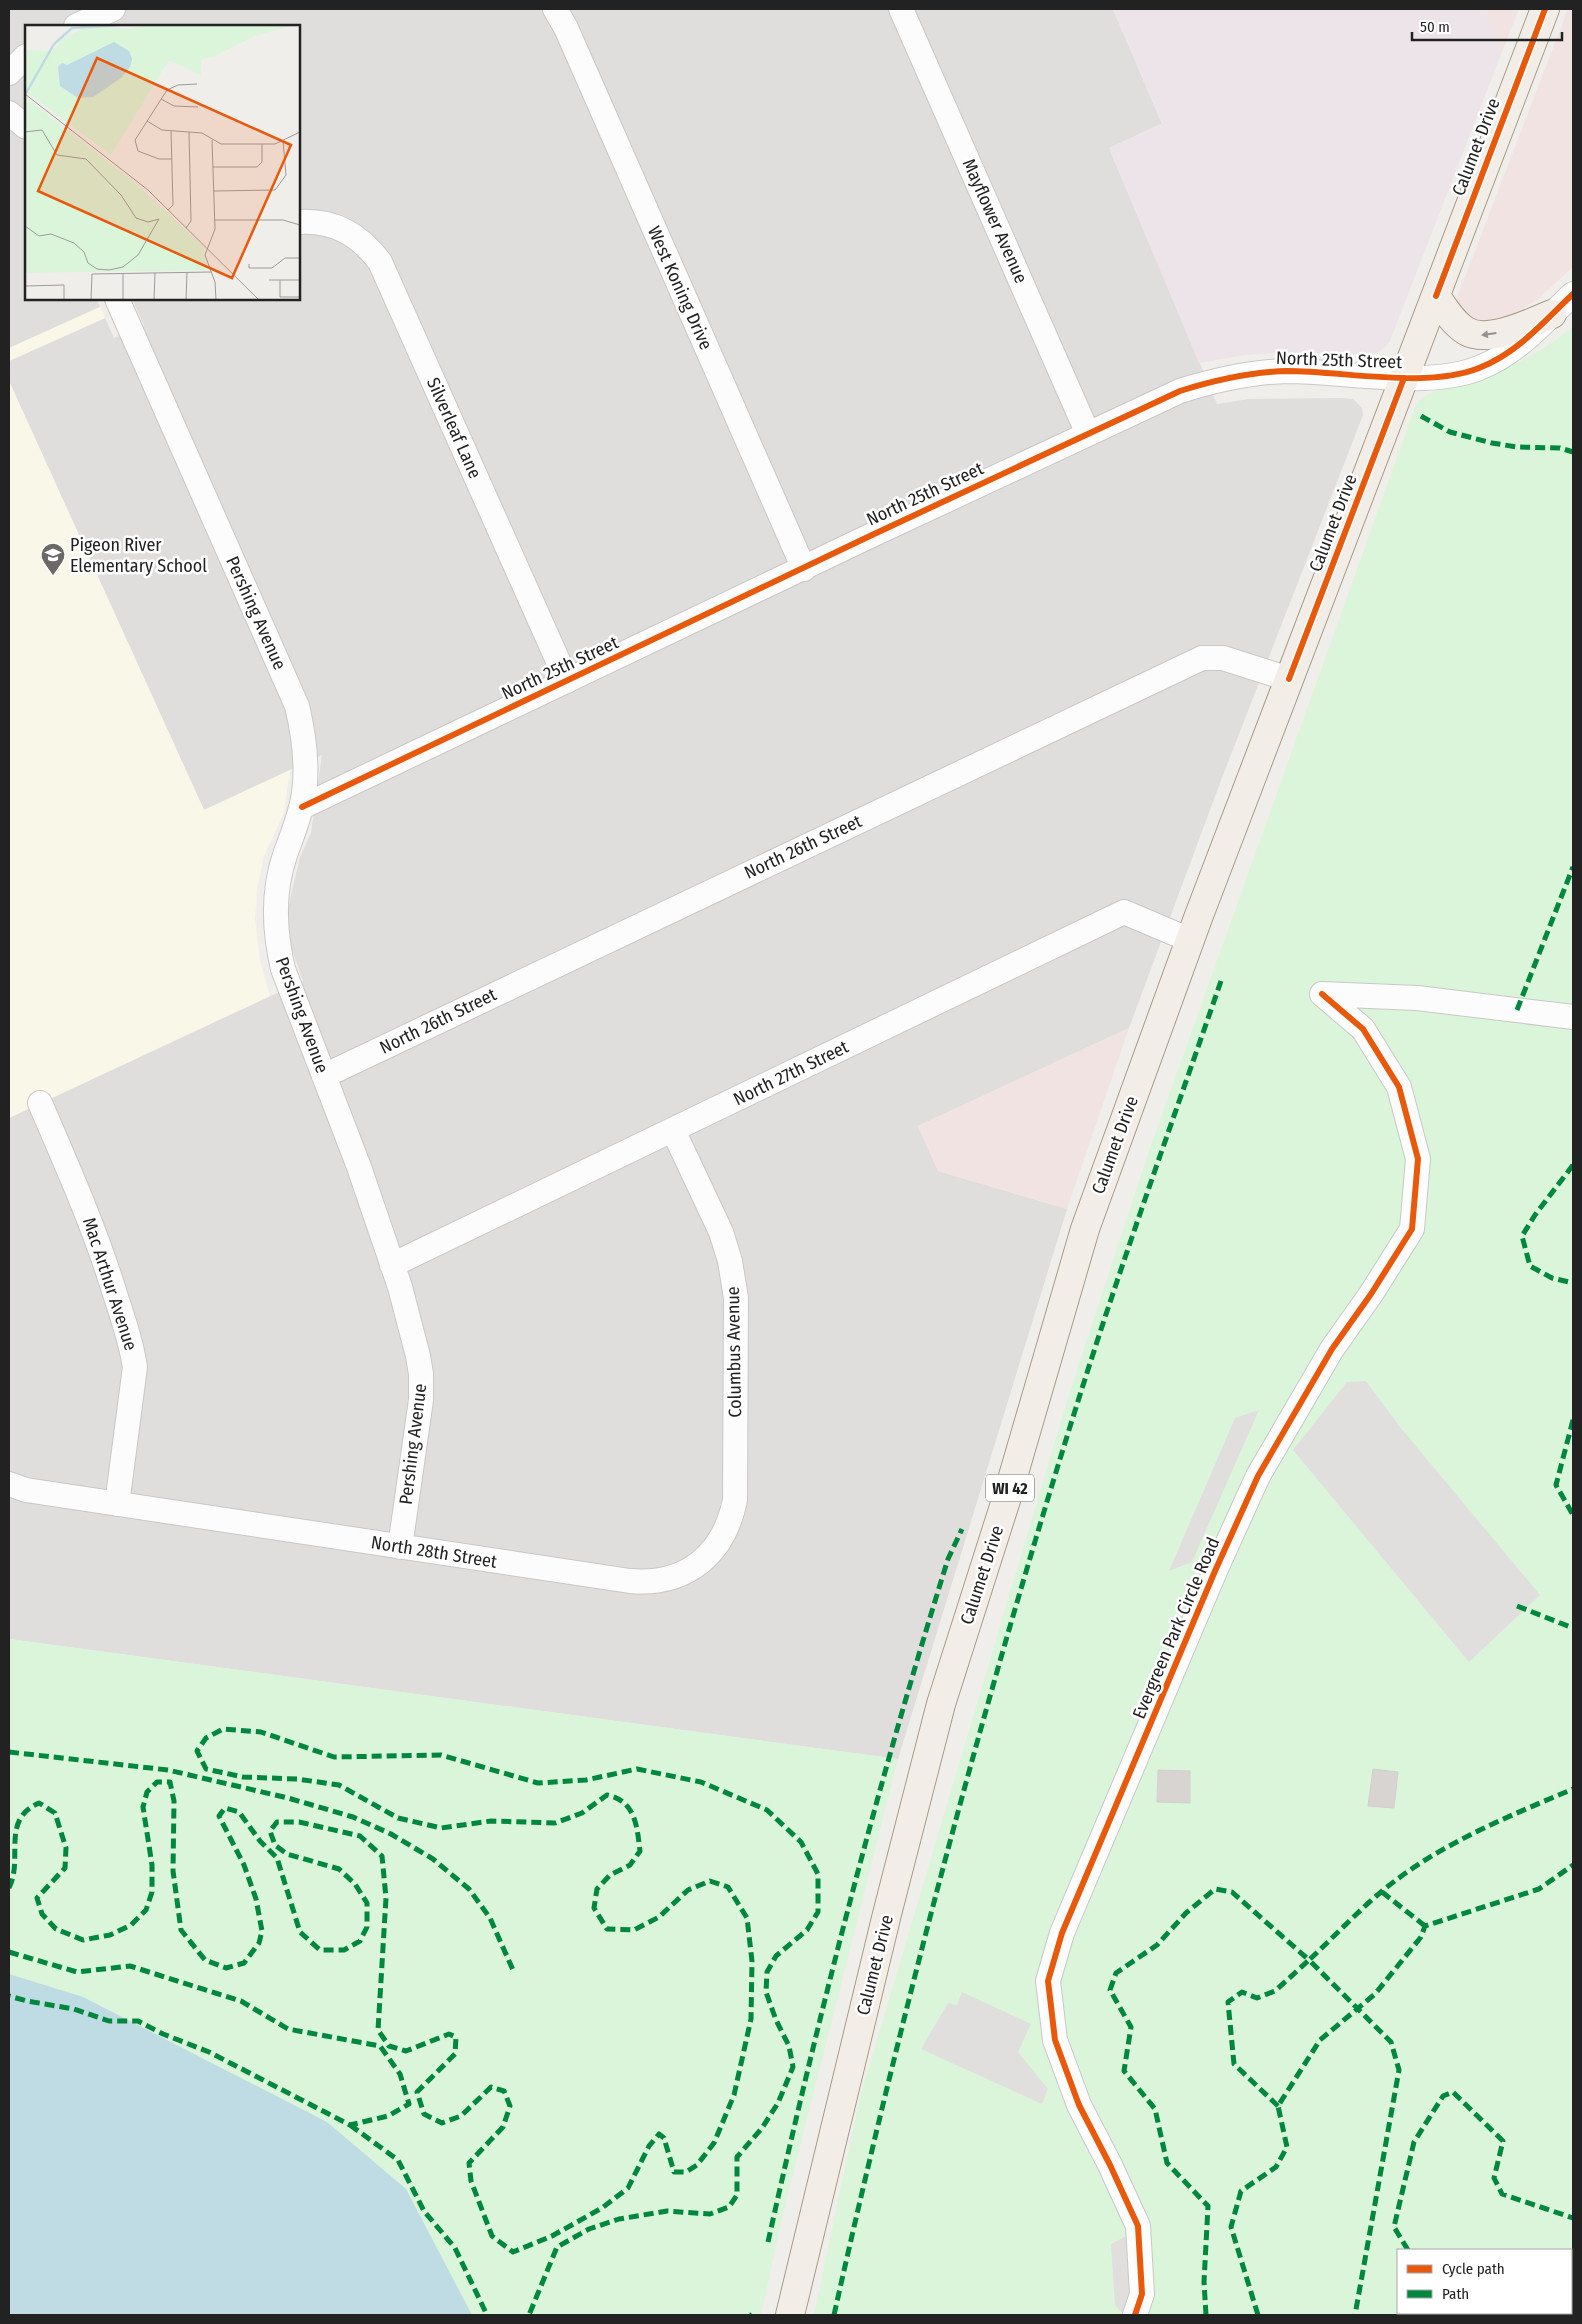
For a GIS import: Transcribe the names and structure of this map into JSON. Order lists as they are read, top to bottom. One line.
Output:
{"streets":{"main road":["Calumet Drive","WI 42"],"street":["Mayflower Avenue","West Koning Drive","North 25th Street","Silverleaf Lane","Pershing Avenue","North 26th Street","North 27th Street","Mac Arthur Avenue","Columbus Avenue","North 28th Street","Evergreen Park Circle Road"]},"crossings":[["Calumet Drive","North 25th Street"],["Calumet Drive","North 26th Street"],["Calumet Drive","North 27th Street"],["Mayflower Avenue","North 25th Street"],["West Koning Drive","North 25th Street"],["North 25th Street","Silverleaf Lane"],["North 25th Street","Pershing Avenue"],["Pershing Avenue","North 26th Street"],["Pershing Avenue","North 27th Street"],["Pershing Avenue","North 28th Street"],["North 27th Street","Columbus Avenue"],["Mac Arthur Avenue","North 28th Street"],["Columbus Avenue","North 28th Street"]],"places":{"school or university":["Pigeon River Elementary School"]},"legend":["Cycle path","Path"],"scale_bar":"50 m"}
